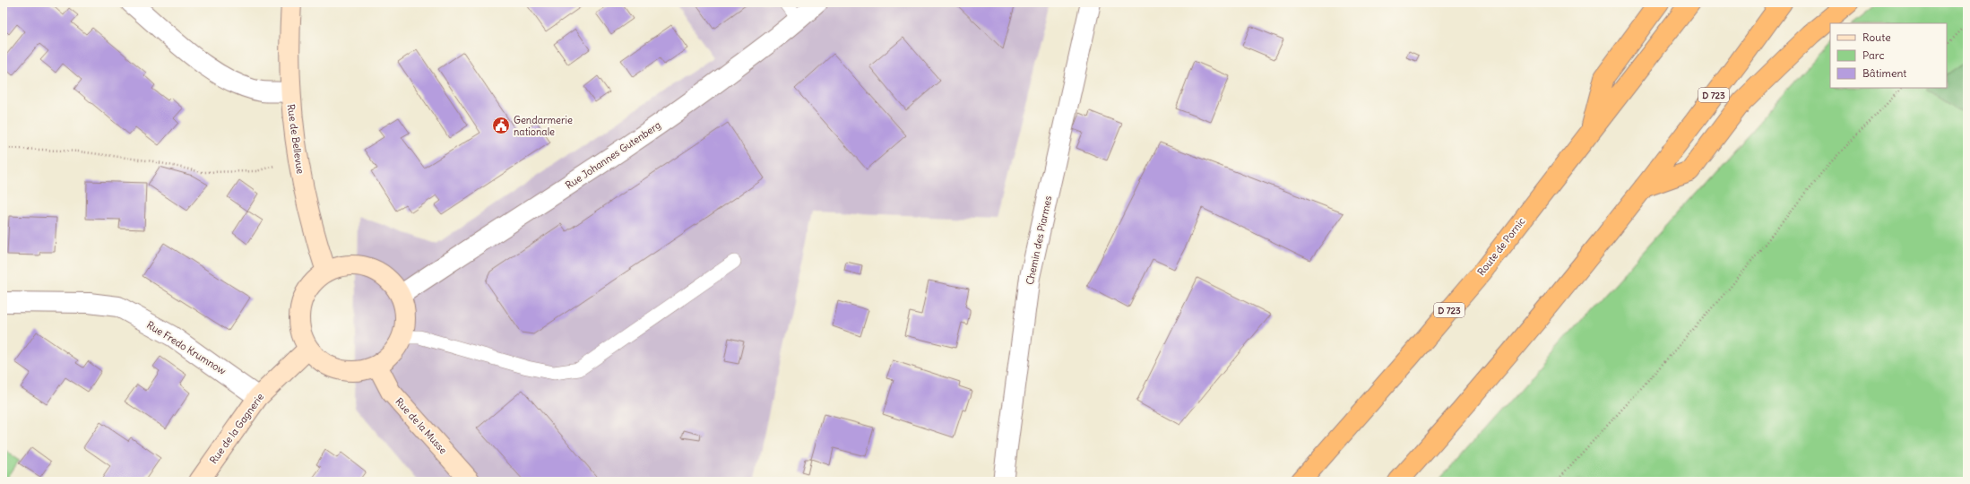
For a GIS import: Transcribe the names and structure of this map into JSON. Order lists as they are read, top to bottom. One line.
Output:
{"streets":{"highway":["D 723","Route de Pornic"],"street":["Rue de Bellevue","Rue Johannes Gutenberg","Chemin des Piarmes","Rue Fredo Krumnow","Rue de la Musse","Rue de la Gagnerie"]},"crossings":[["Rue de Bellevue","Rue Johannes Gutenberg"],["Rue de Bellevue","Rue de la Musse"],["Rue de Bellevue","Rue de la Gagnerie"],["Rue Johannes Gutenberg","Rue de la Musse"],["Rue Johannes Gutenberg","Rue de la Gagnerie"],["Rue Fredo Krumnow","Rue de la Gagnerie"],["Rue de la Musse","Rue de la Gagnerie"]],"places":{"public building":["Gendarmerie nationale"]},"legend":["Route","Parc","Bâtiment"]}
